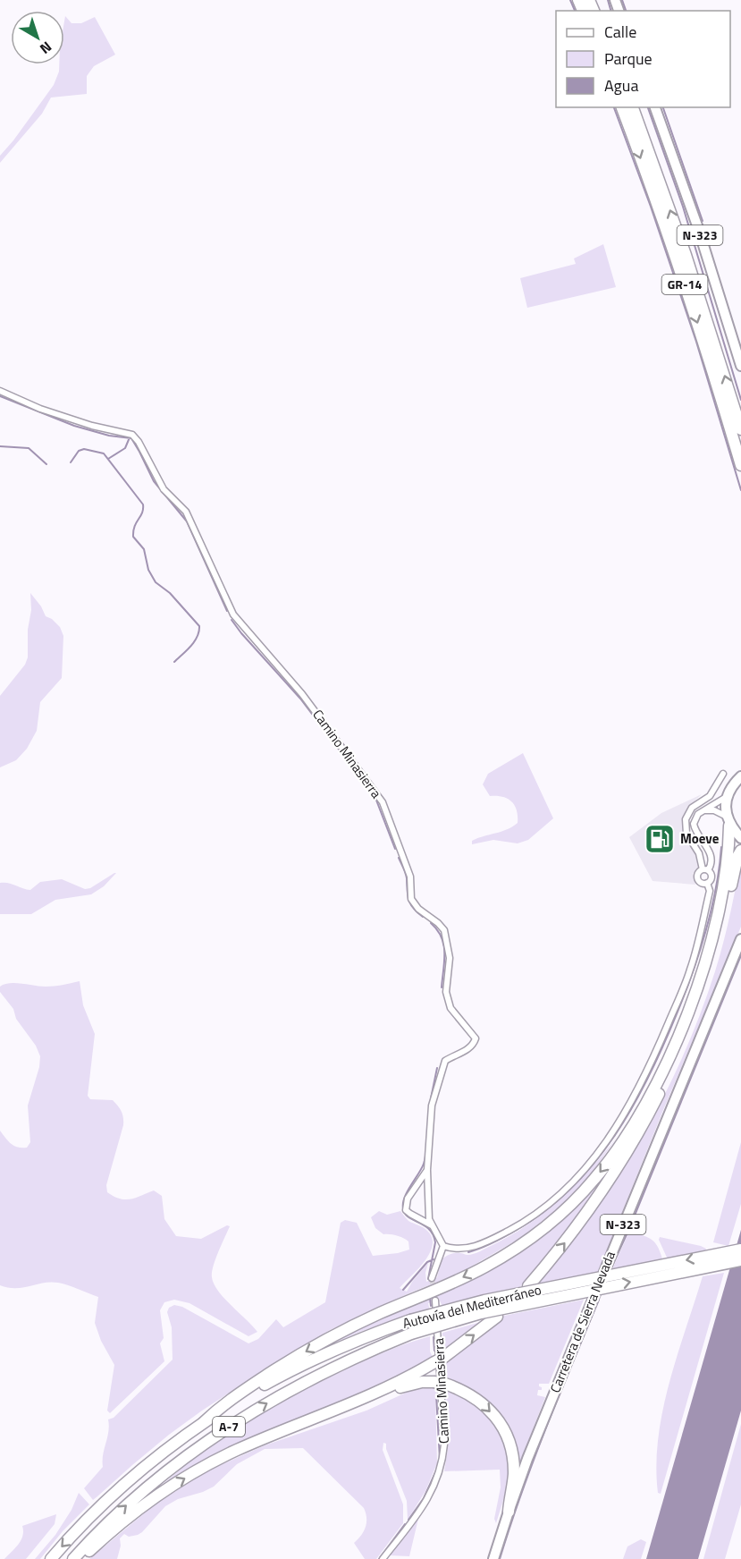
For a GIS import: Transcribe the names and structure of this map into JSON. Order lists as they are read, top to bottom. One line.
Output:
{"streets":{"highway":["N-323","GR-14","Autovía del Mediterráneo","Carretera de Sierra Nevada","A-7"],"street":["Camino Minasierra"]},"places":{"fuel station":["Moeve"]},"legend":["Calle","Parque","Agua"],"north":"bottom right"}
